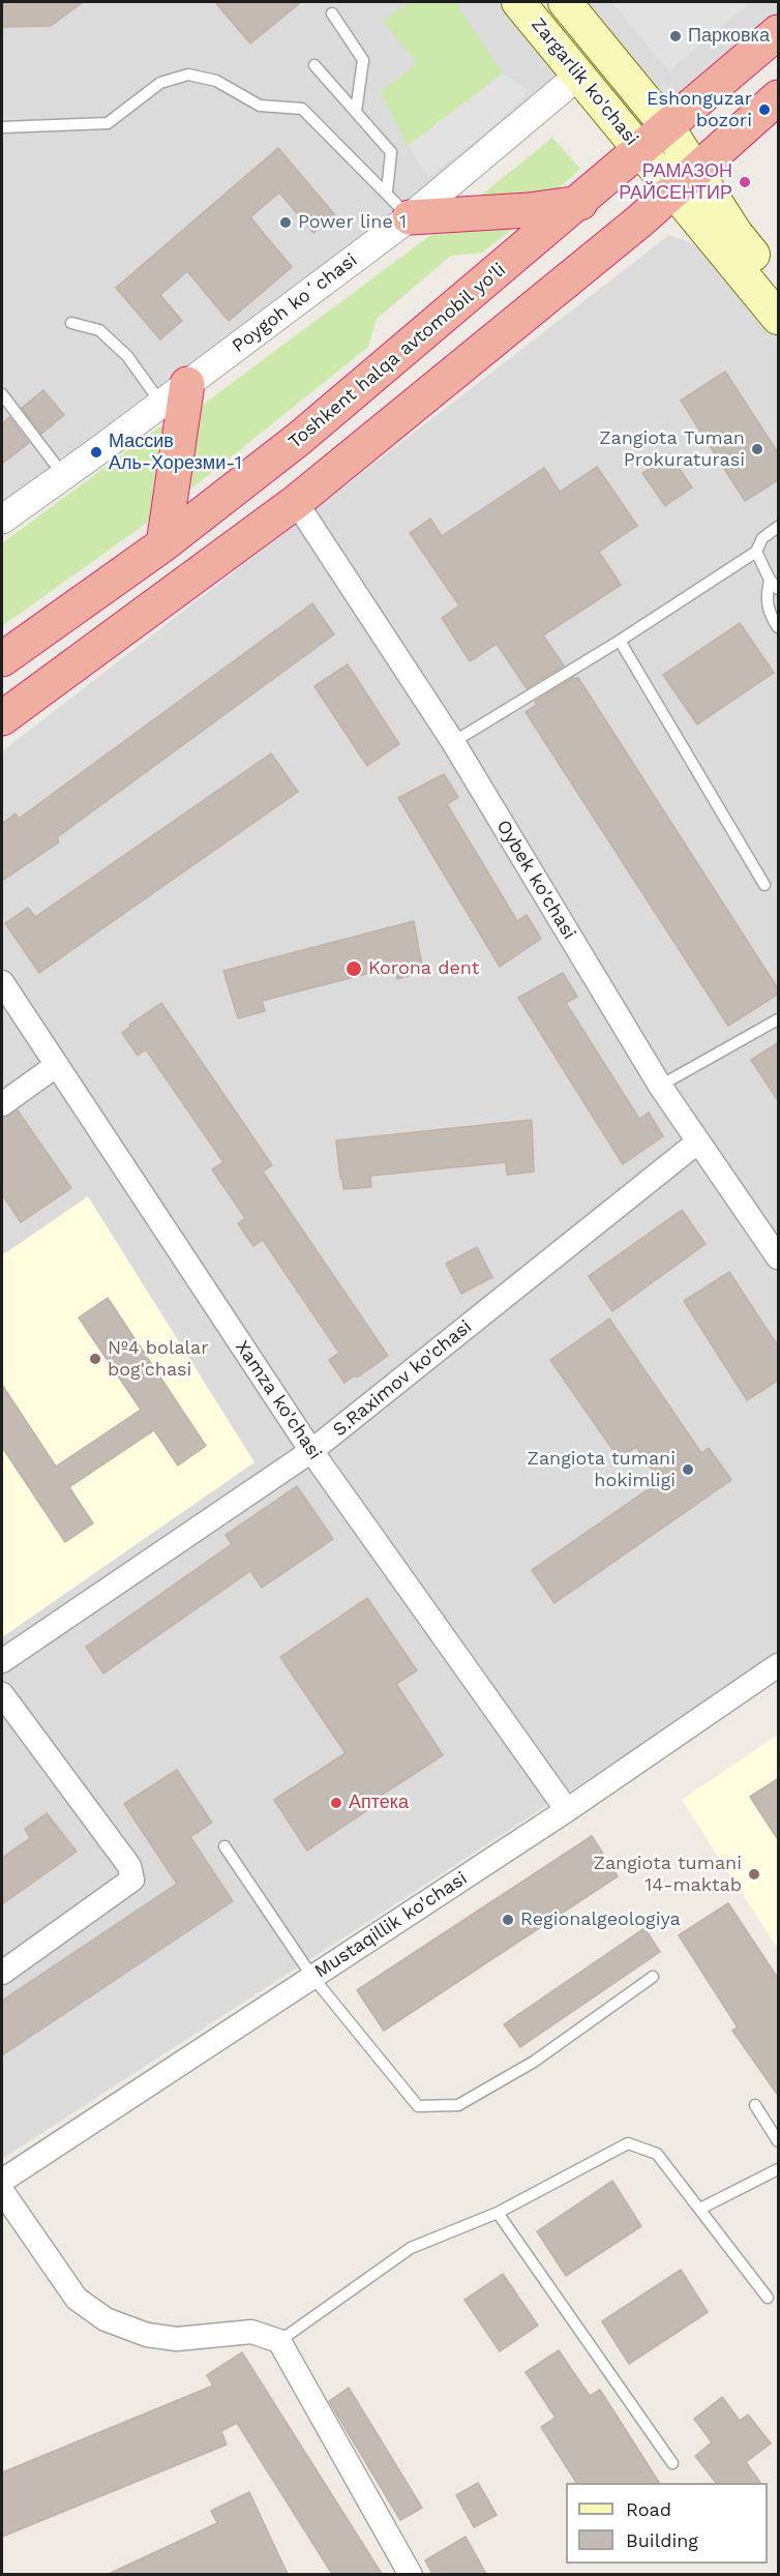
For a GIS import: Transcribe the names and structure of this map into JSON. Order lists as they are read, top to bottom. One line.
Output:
{"streets":{"highway":["Toshkent halqa avtomobil yo'li"],"main road":["Zargarlik ko'chasi"],"street":["Poygoh koʻchasi","Oybek ko'chasi","S.Raximov ko'chasi","Xamza ko'chasi","Mustaqillik ko'chasi"]},"crossings":[["Zargarlik ko'chasi","Poygoh koʻchasi"],["Zargarlik ko'chasi","Toshkent halqa avtomobil yo'li"],["Oybek ko'chasi","S.Raximov ko'chasi"],["S.Raximov ko'chasi","Xamza ko'chasi"],["Xamza ko'chasi","Mustaqillik ko'chasi"]],"places":["Парковка","Eshonguzar bozori","РАМАЗОН РАЙСЕНТИР","Power line 1","Zangiota Tuman Prokuraturasi","Массив Аль-Хорезми-1","Korona dent","№4 bolalar bog'chasi","Zangiota tumani hokimligi","Аптека","Zangiota tumani 14-maktab","Regionalgeologiya"],"legend":["Road","Building"]}
